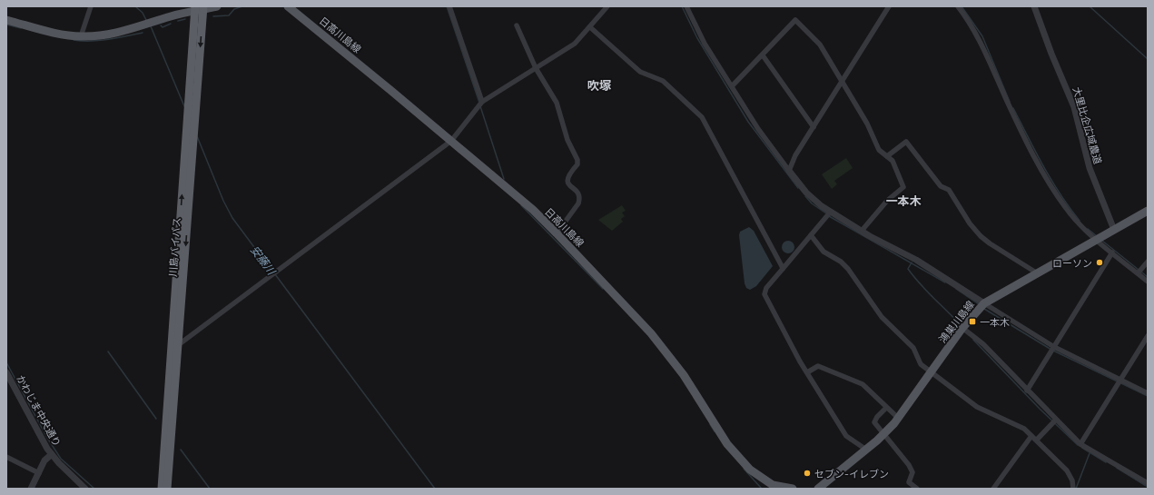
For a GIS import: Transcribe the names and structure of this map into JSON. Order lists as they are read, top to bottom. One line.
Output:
{"streets":{"highway":["川島バイパス"],"main road":["日高川島線","鴻巣川島線"],"street":["大里比企広域農道","かわじま中央通り"]},"crossings":[["大里比企広域農道","鴻巣川島線"]],"districts":["吹塚","一本木"],"water":["安藤川"],"places":{"other":["ローソン","セブン-イレブン"],"transit":["一本木"]}}
